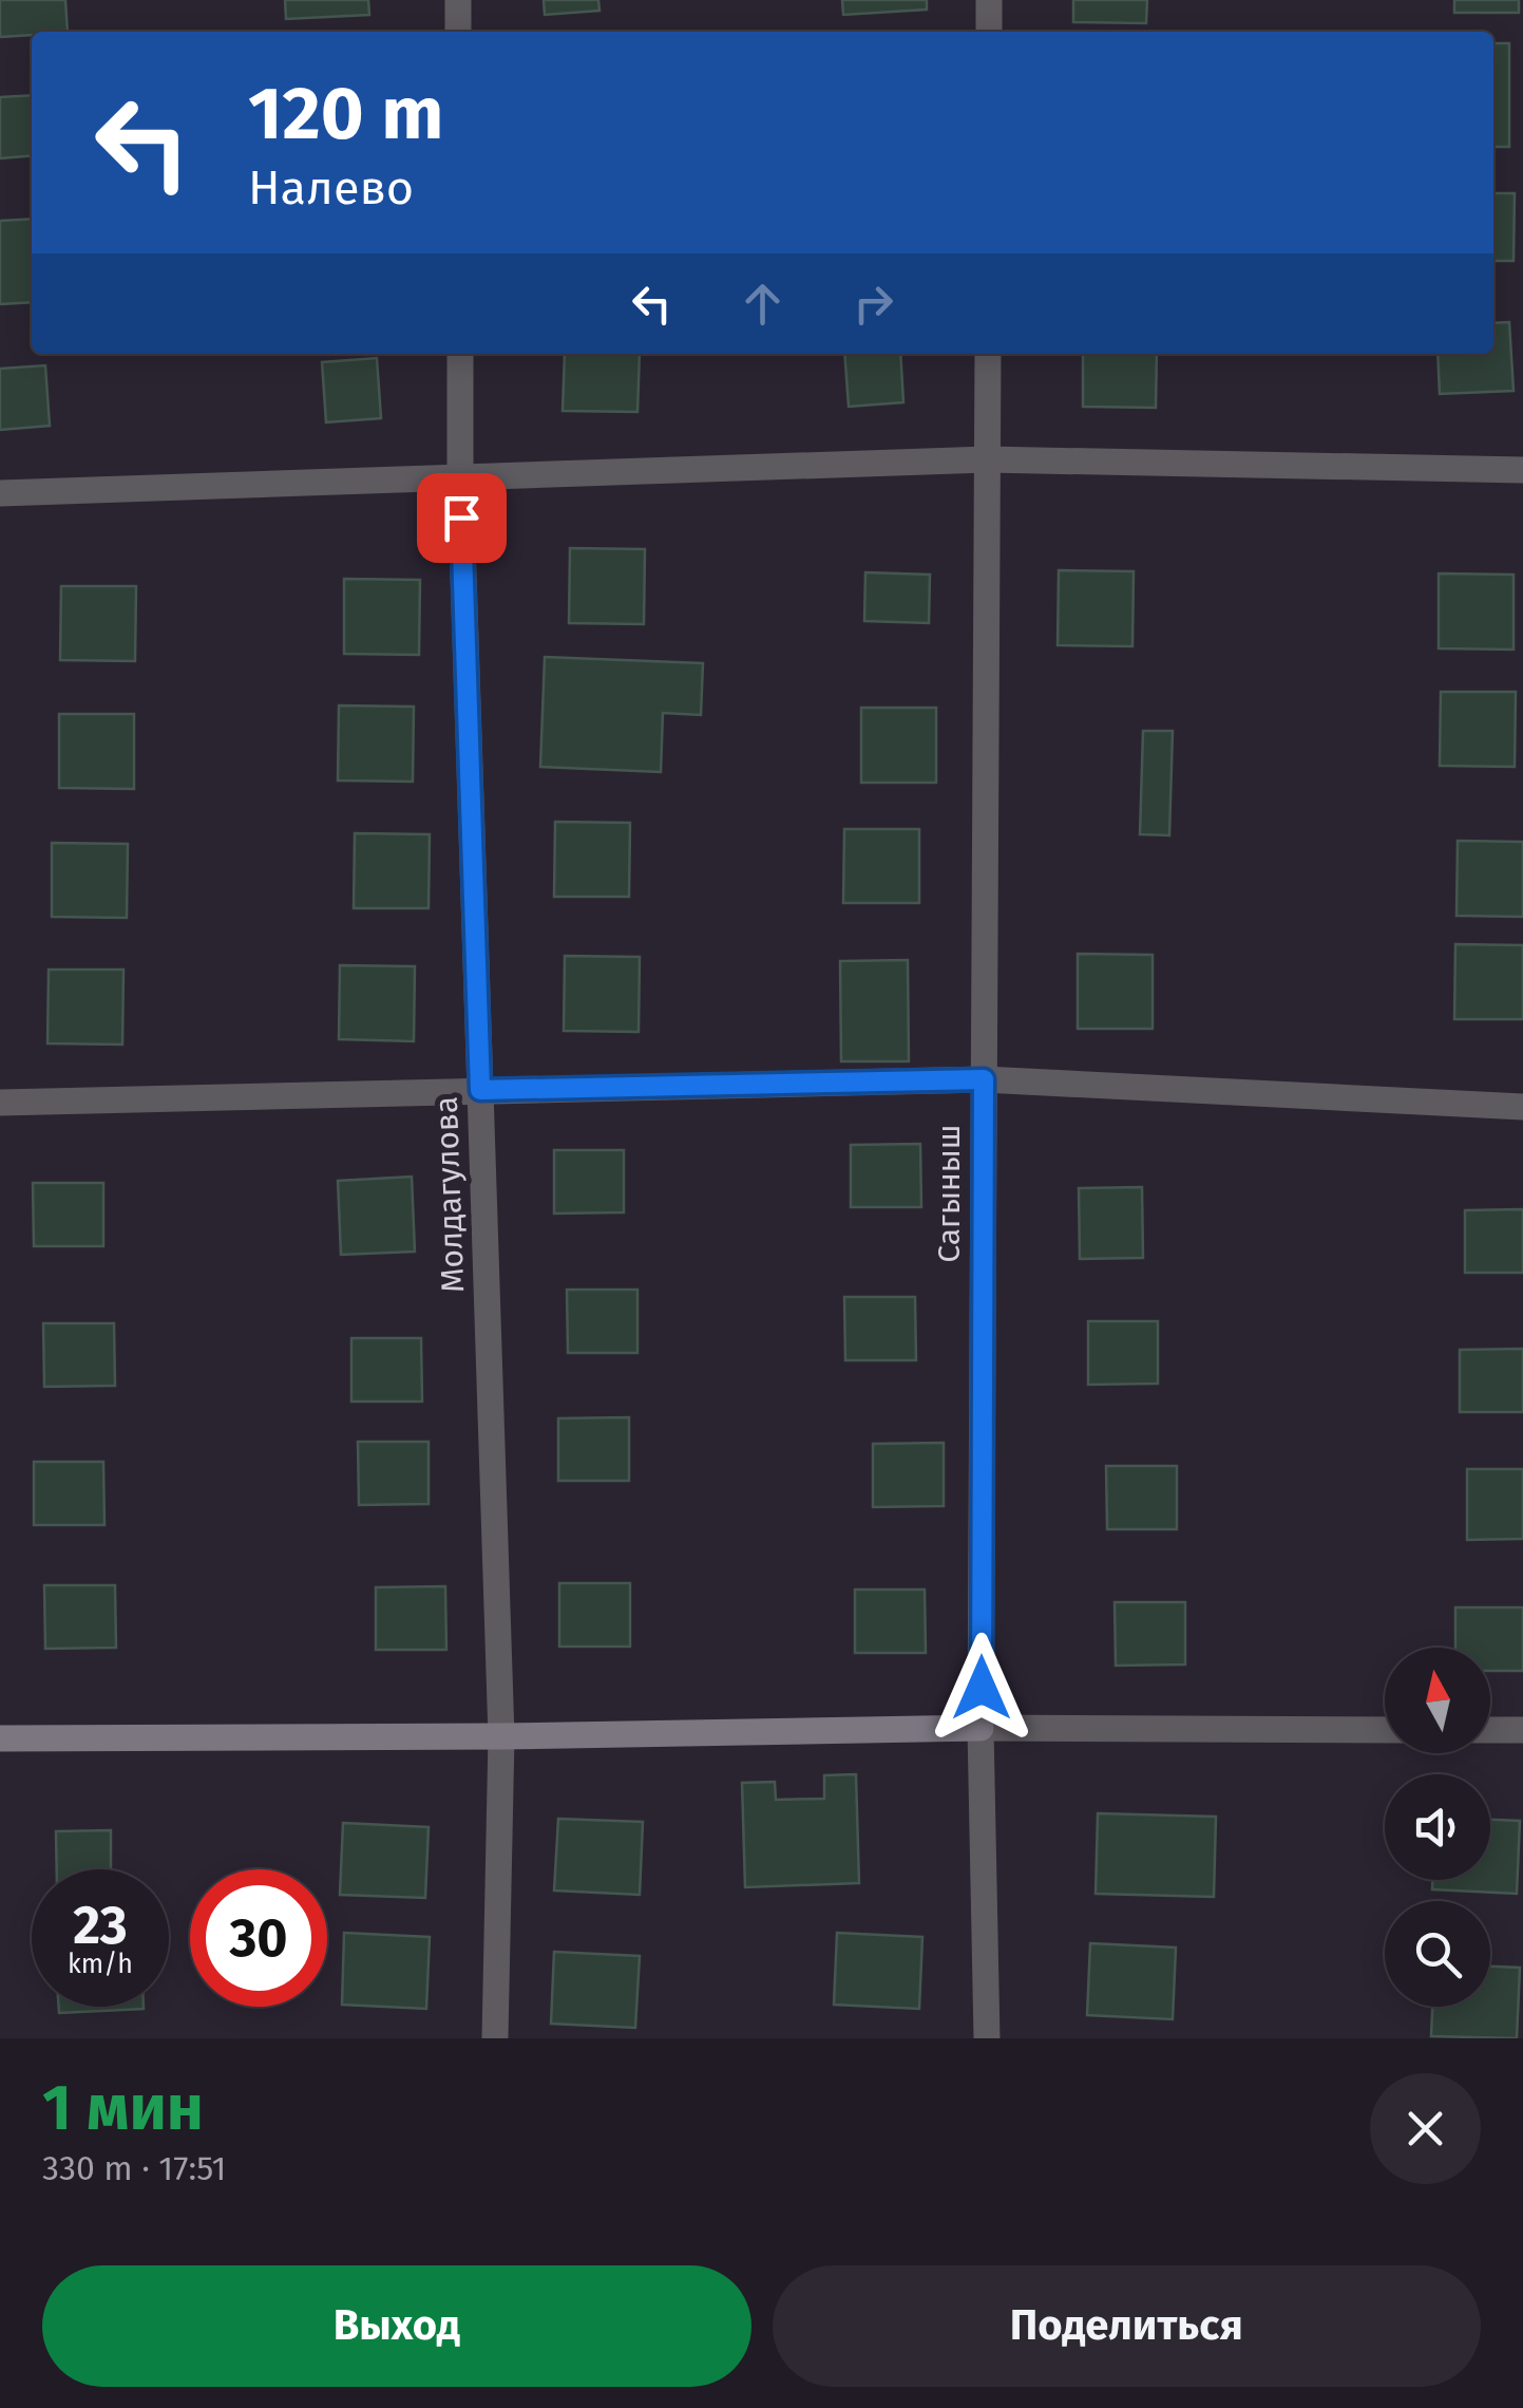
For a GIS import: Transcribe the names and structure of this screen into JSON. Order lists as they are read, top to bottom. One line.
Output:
{"streets":{"street":["Сагыныш","Молдагулова"]},"north":"top","page":{"turn":["120 m","Налево"],"speed":"23 km/h","limit":"30","heading":["1 мин","330 m · 17:51"],"buttons":["Выход","Поделиться"]}}
